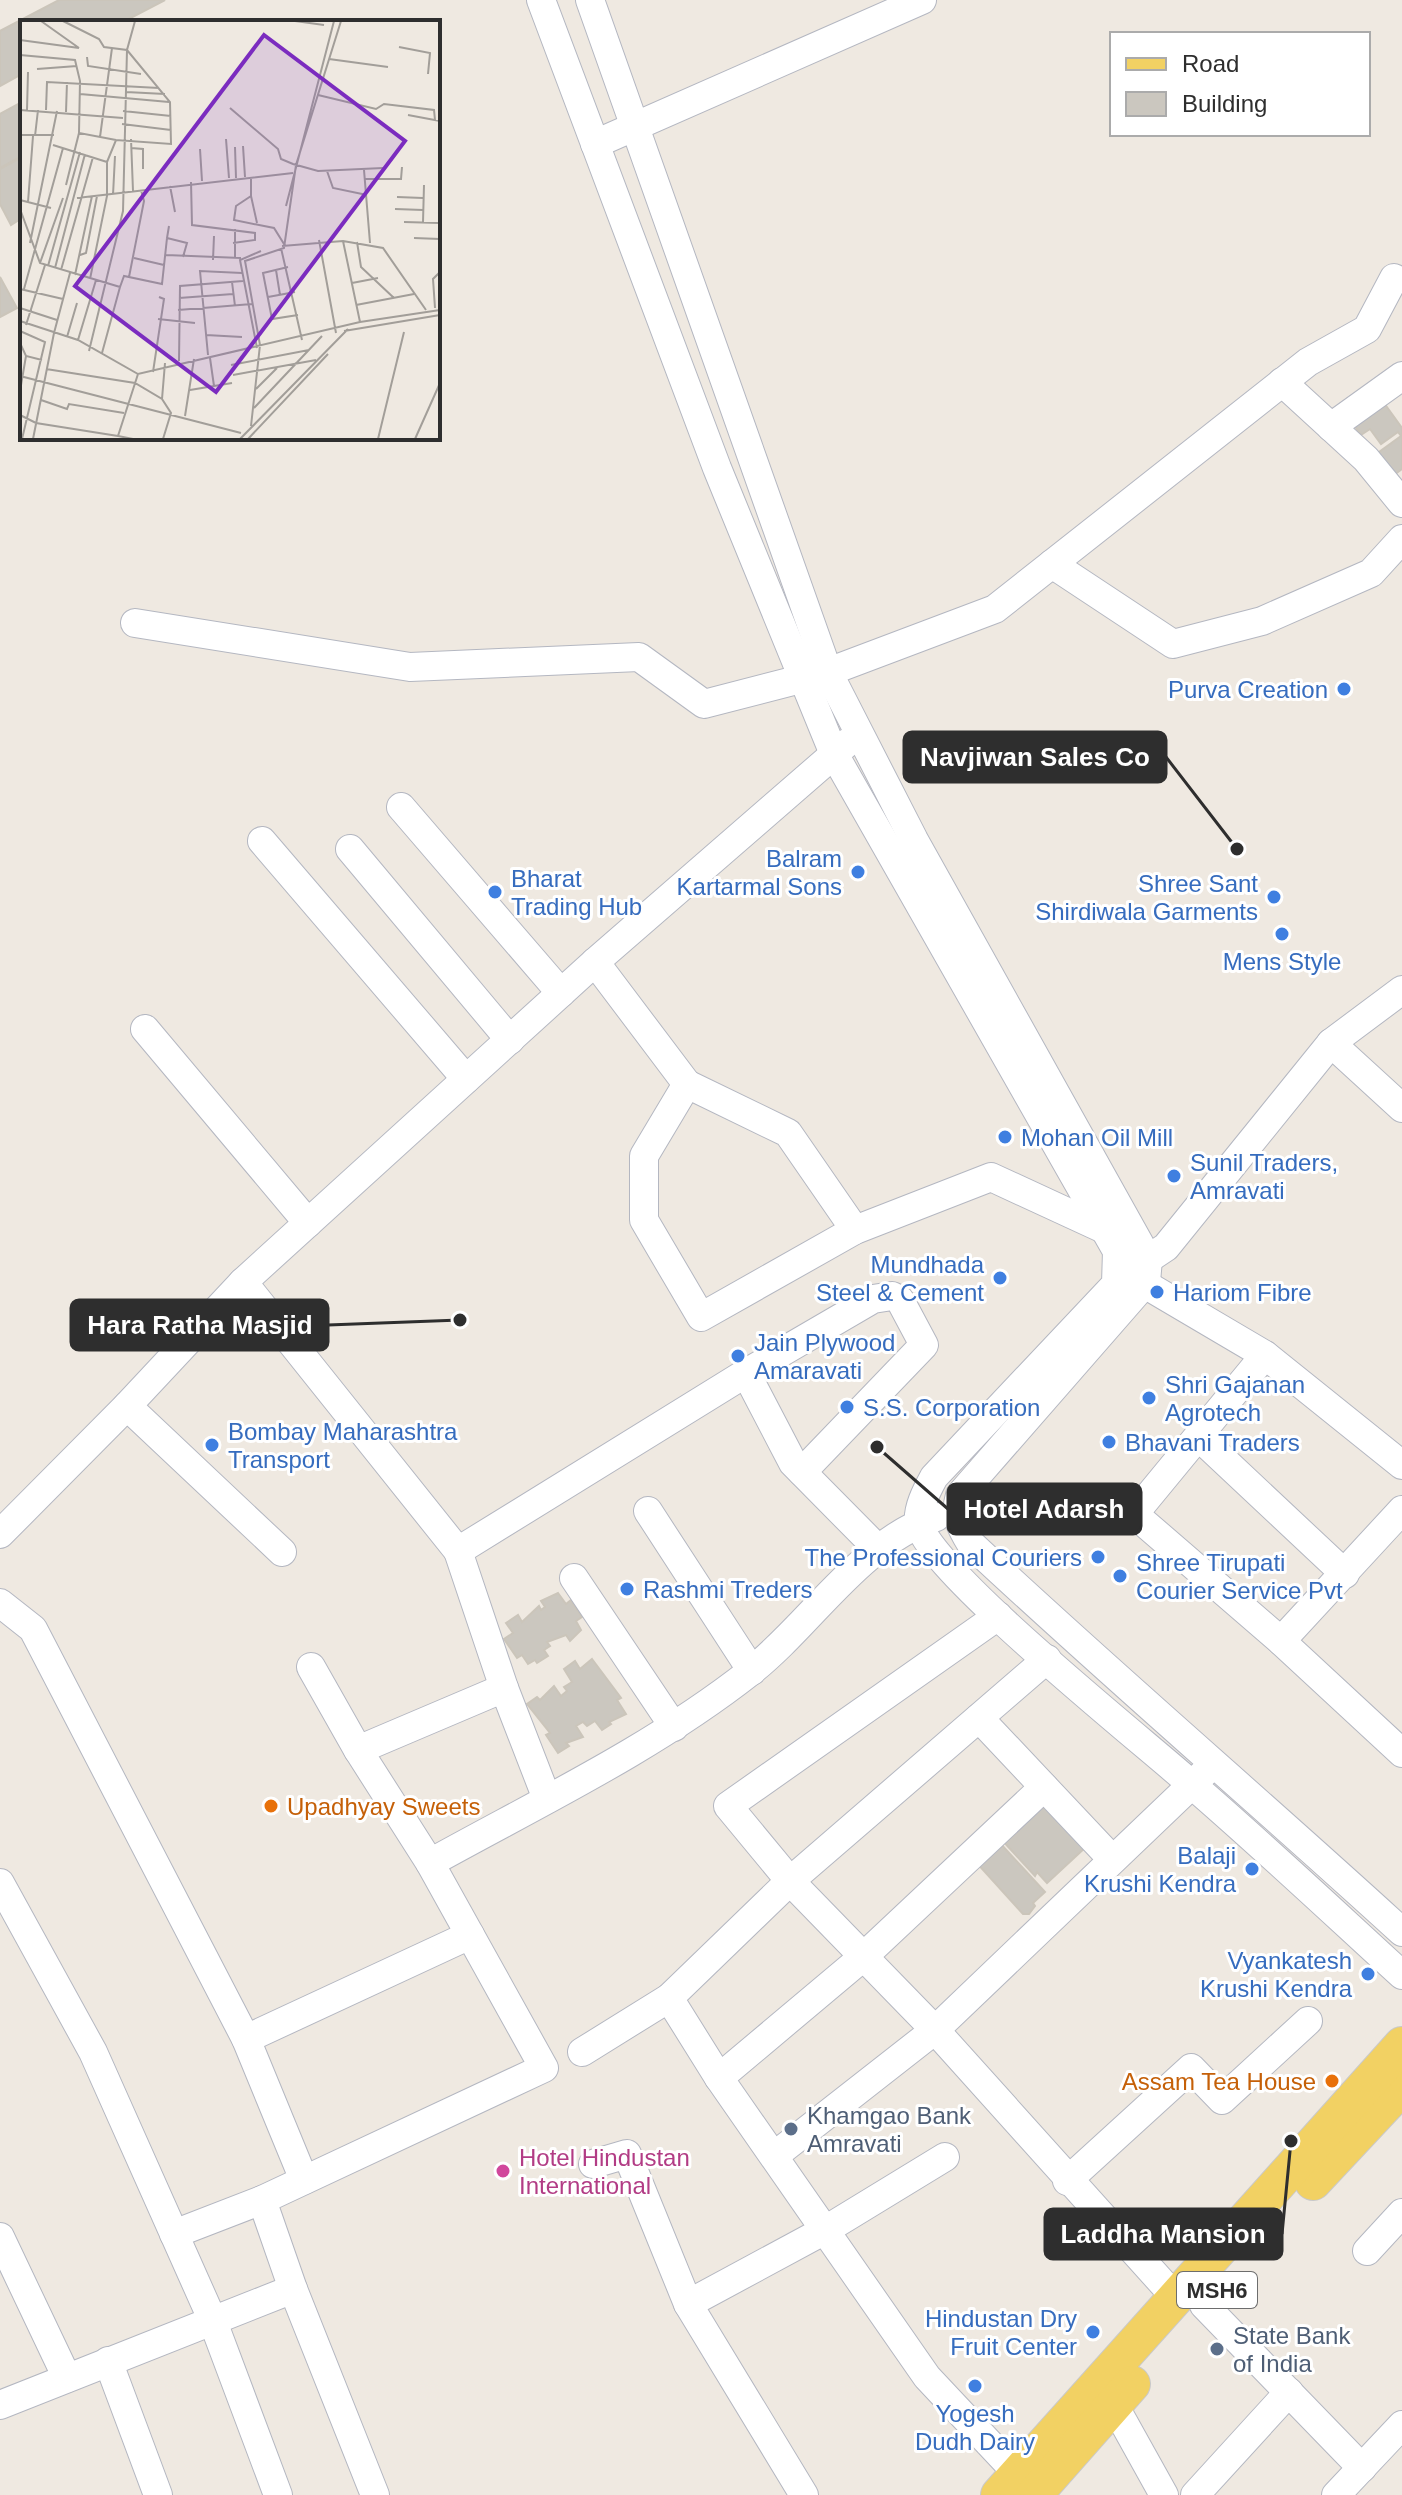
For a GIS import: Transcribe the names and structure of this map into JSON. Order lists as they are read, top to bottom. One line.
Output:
{"streets":{"main road":["MSH6"]},"places":["Purva Creation","Navjiwan Sales Co","Balram Kartarmal Sons","Bharat Trading Hub","Shree Sant Shirdiwala Garments","Mens Style","Mohan Oil Mill","Sunil Traders, Amravati","Mundhada Steel & Cement","Hariom Fibre","Hara Ratha Masjid","Jain Plywood Amaravati","Shri Gajanan Agrotech","S.S. Corporation","Bhavani Traders","Bombay Maharashtra Transport","Hotel Adarsh","The Professional Couriers","Shree Tirupati Courier Service Pvt","Rashmi Treders","Upadhyay Sweets","Balaji Krushi Kendra","Vyankatesh Krushi Kendra","Assam Tea House","Khamgao Bank Amravati","Laddha Mansion","Hotel Hindustan International","Hindustan Dry Fruit Center","State Bank of India","Yogesh Dudh Dairy"],"legend":["Road","Building"]}
